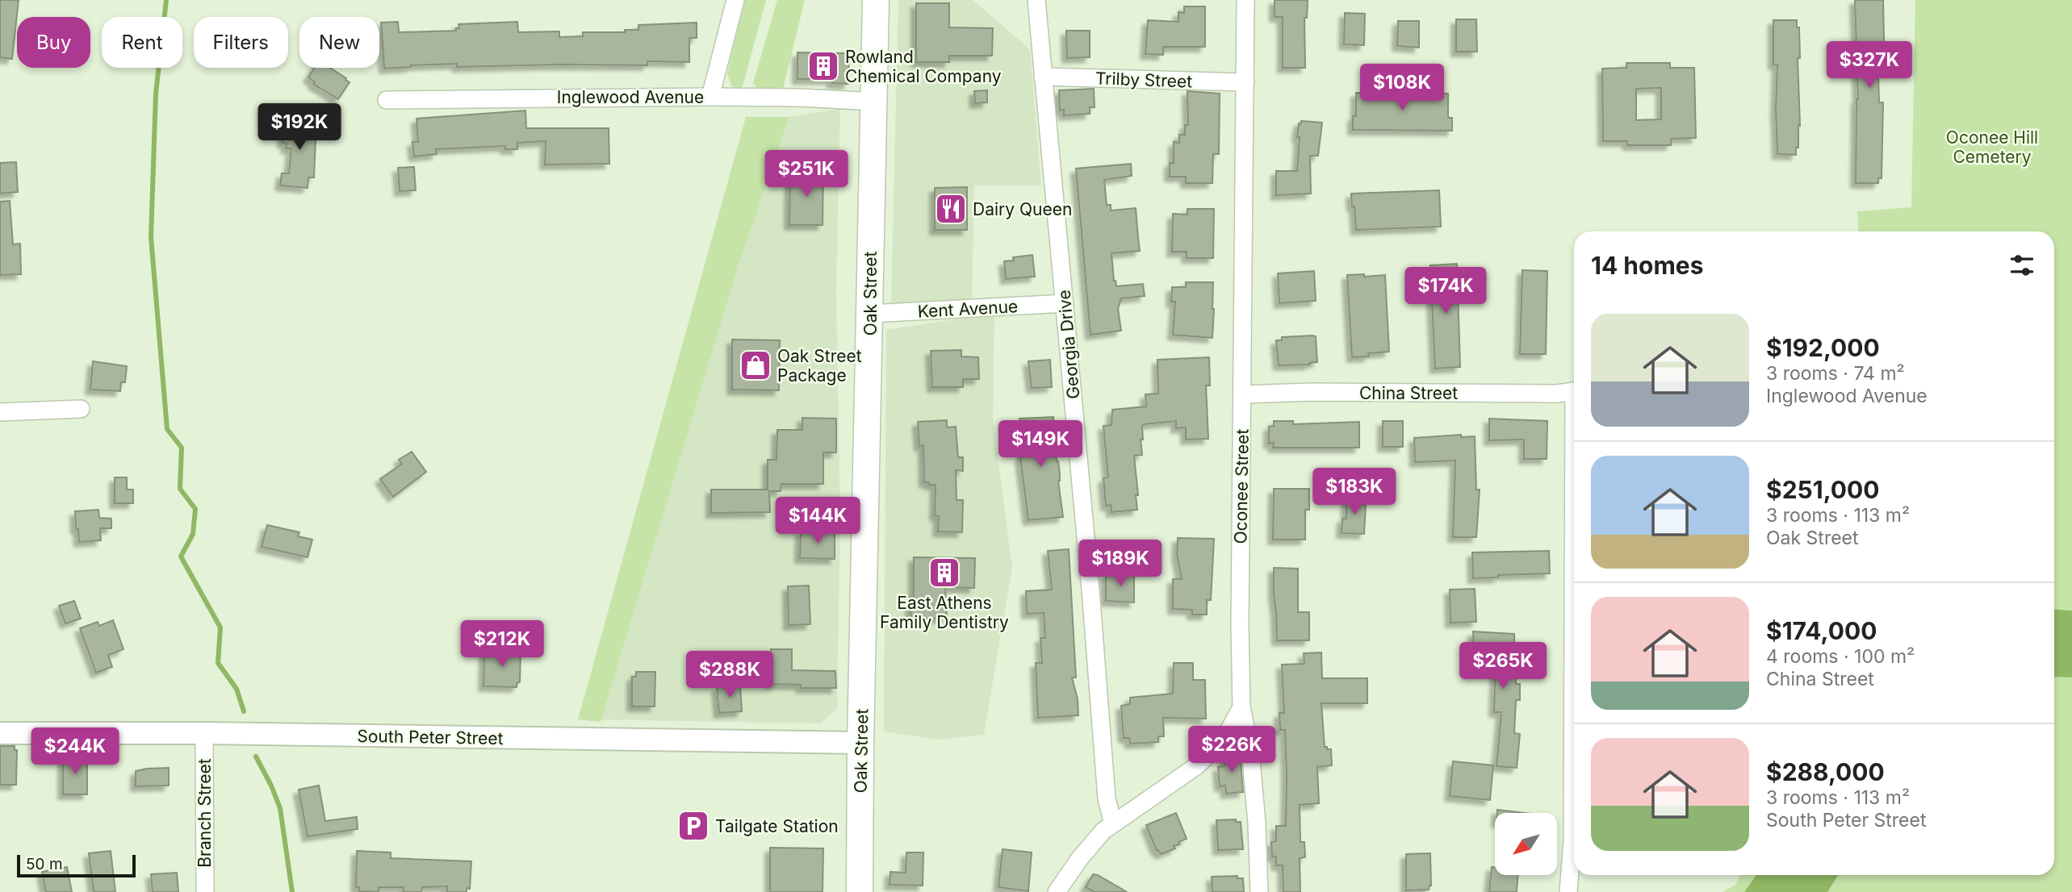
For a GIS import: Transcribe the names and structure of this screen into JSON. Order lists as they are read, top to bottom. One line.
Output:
{"streets":{"main road":["Oak Street"],"street":["Trilby Street","Inglewood Avenue","Kent Avenue","Georgia Drive","China Street","Oconee Street","South Peter Street","Branch Street"]},"crossings":[["Trilby Street","Georgia Drive"],["Trilby Street","Oconee Street"],["Inglewood Avenue","Oak Street"],["Oak Street","Kent Avenue"],["Oak Street","South Peter Street"],["Kent Avenue","Georgia Drive"],["Georgia Drive","Oconee Street"],["China Street","Oconee Street"],["South Peter Street","Branch Street"]],"parks":["Oconee Hill Cemetery"],"places":{"building":["Rowland Chemical Company","East Athens Family Dentistry"],"restaurant":["Dairy Queen"],"shop":["Oak Street Package"],"parking":["Tailgate Station"]},"scale_bar":"50 m","north":"bottom left","page":{"chip":["Buy","Rent","Filters","New"],"price":["$327K","$108K","$192K","$251K","$174K","$149K","$183K","$144K","$189K","$212K","$265K","$288K","$226K","$244K"],"heading":"14 homes","list":[{"name":"$192,000","note":"3 rooms · 74 m² · Inglewood Avenue"},{"name":"$251,000","note":"3 rooms · 113 m² · Oak Street"},{"name":"$174,000","note":"4 rooms · 100 m² · China Street"},{"name":"$288,000","note":"3 rooms · 113 m² · South Peter Street"}],"scale":"50 m"}}
